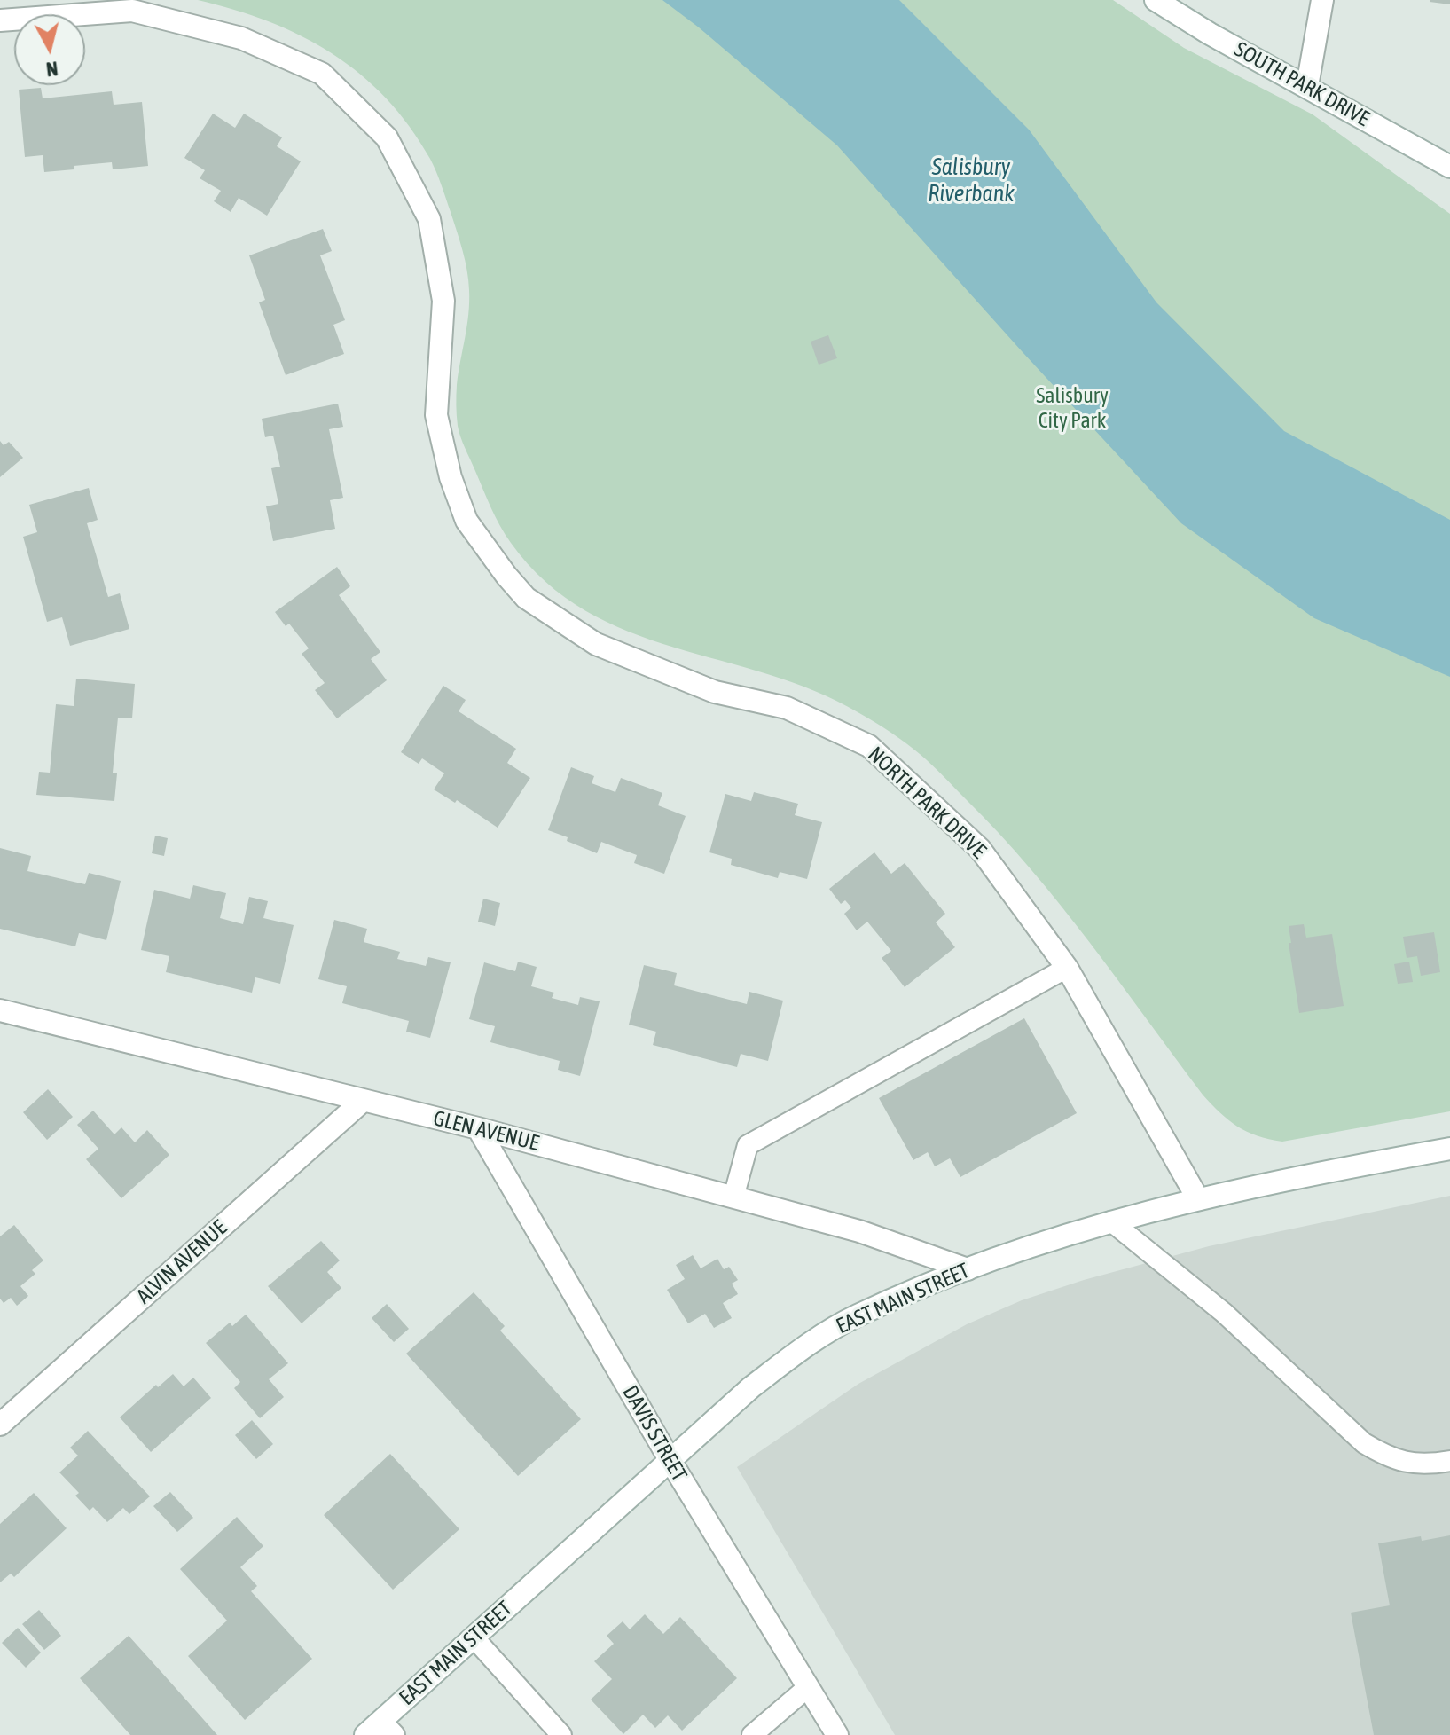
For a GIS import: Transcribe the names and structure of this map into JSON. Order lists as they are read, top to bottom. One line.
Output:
{"streets":{"street":["SOUTH PARK DRIVE","NORTH PARK DRIVE","GLEN AVENUE","ALVIN AVENUE","EAST MAIN STREET","DAVIS STREET"]},"crossings":[["NORTH PARK DRIVE","EAST MAIN STREET"],["GLEN AVENUE","ALVIN AVENUE"],["GLEN AVENUE","EAST MAIN STREET"],["GLEN AVENUE","DAVIS STREET"],["EAST MAIN STREET","DAVIS STREET"]],"water":["Salisbury Riverbank"],"parks":["Salisbury City Park"],"north":"bottom"}
